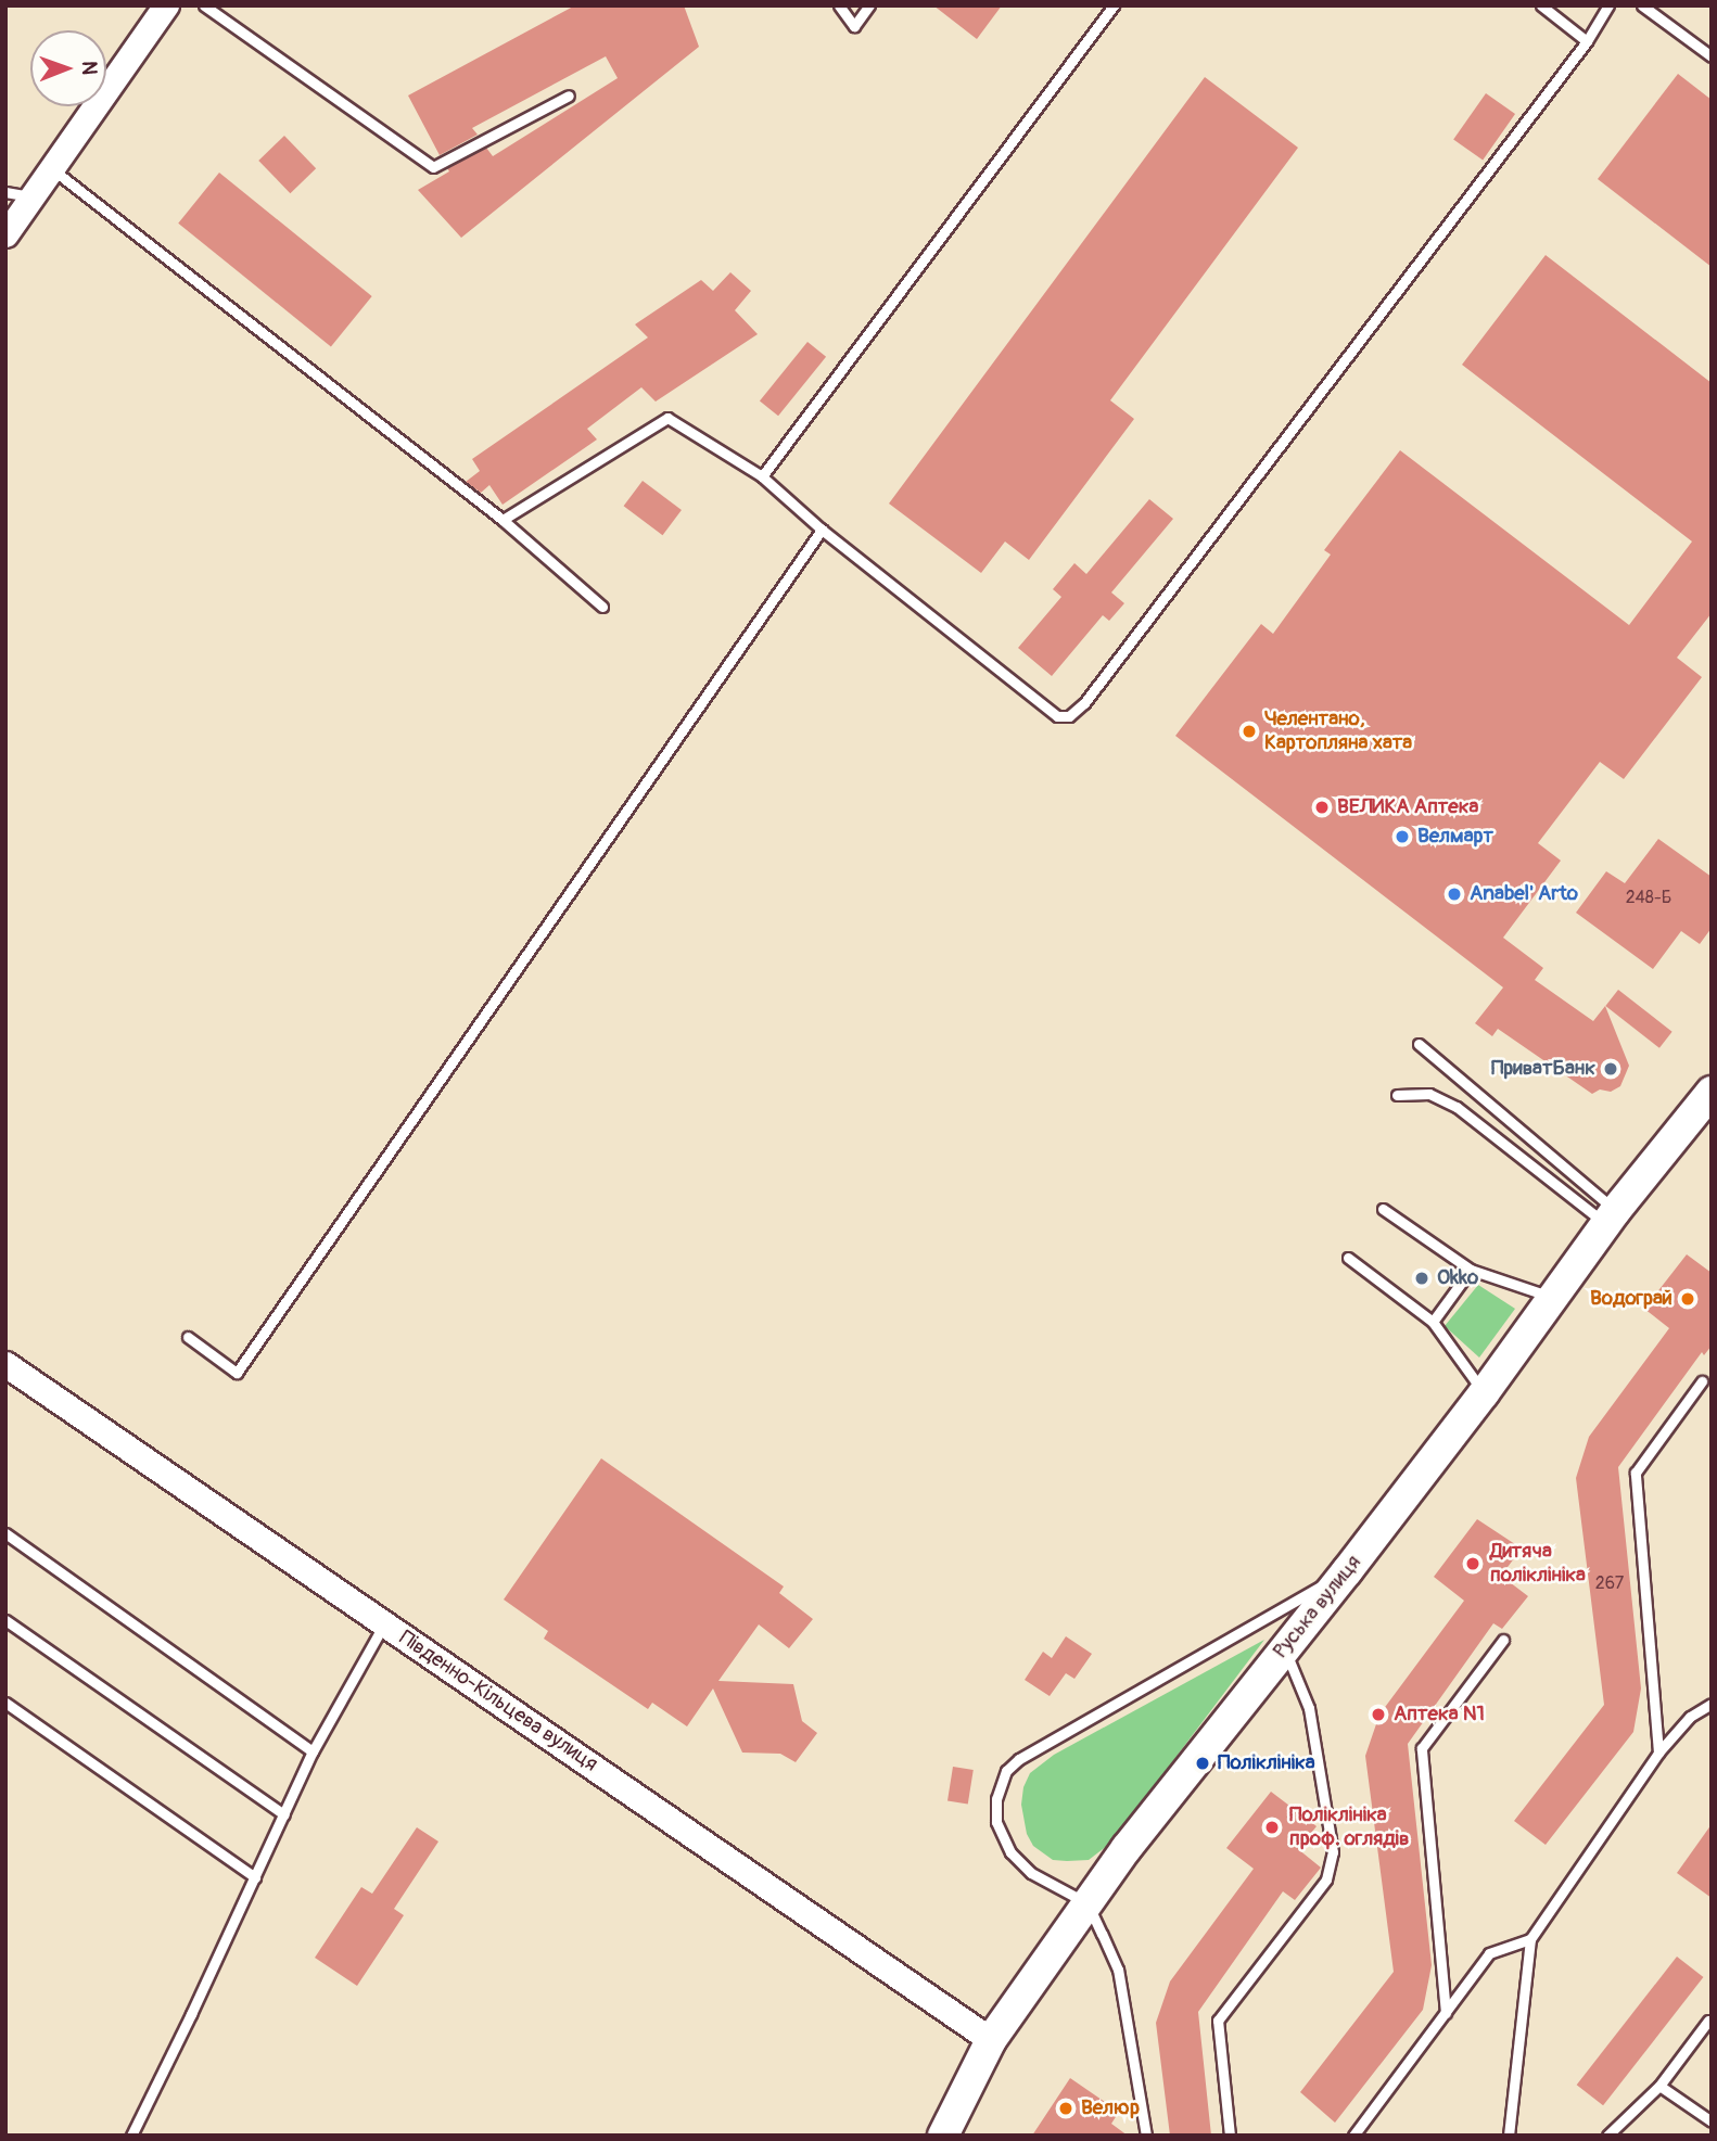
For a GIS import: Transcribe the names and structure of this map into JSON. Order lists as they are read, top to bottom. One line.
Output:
{"streets":{"main road":["Руська вулиця"],"street":["Південно-Кільцева вулиця"]},"crossings":[["Руська вулиця","Південно-Кільцева вулиця"]],"places":["Челентано, Картопляна хата","ВЕЛИКА Аптека","Велмарт","Anabel' Arto","ПриватБанк","Okko","Водограй","Дитяча поліклініка","Аптека N1","Поліклініка","Поліклініка проф. оглядів","Велюр"],"house_numbers":["248-Б","267"],"north":"right"}
